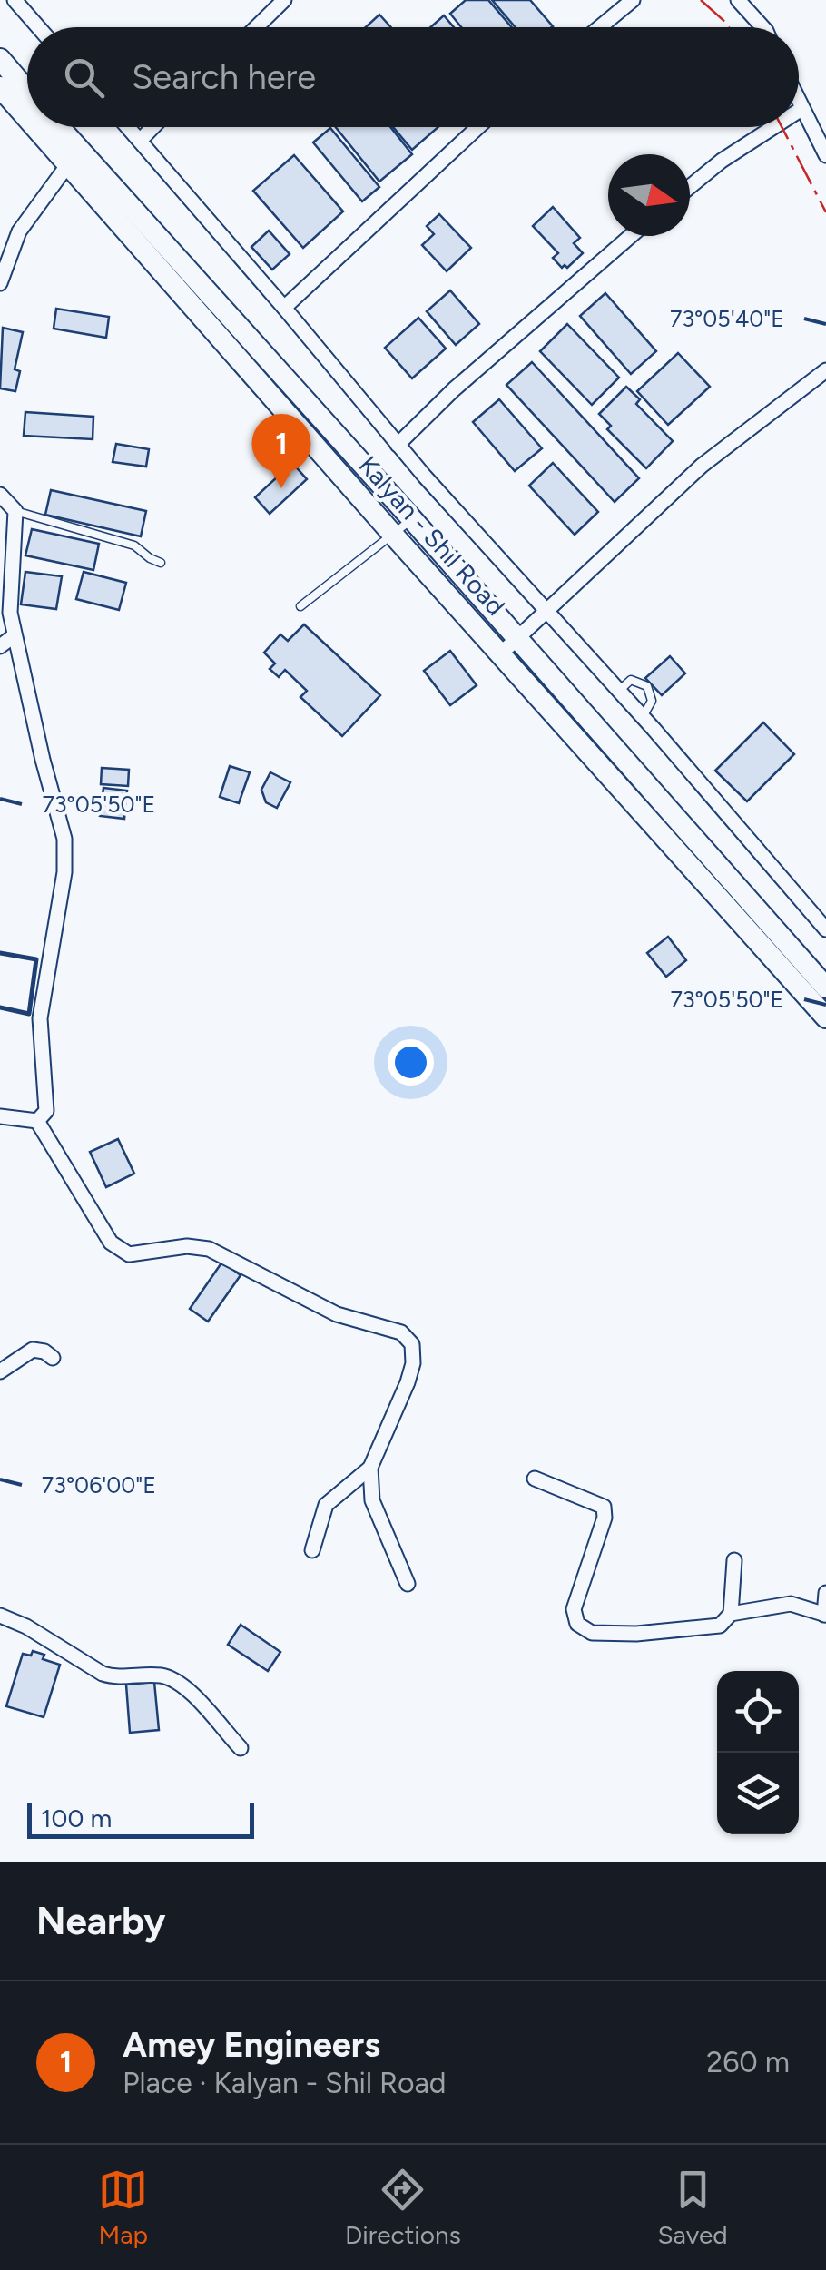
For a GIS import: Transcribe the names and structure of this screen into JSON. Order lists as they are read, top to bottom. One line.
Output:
{"streets":{"main road":["Kalyan - Shil Road"]},"scale_bar":"100 m","north":"right","page":{"search":"Search here","pins":"1","scale":"100 m","heading":"Nearby","list":[{"mark":"1","name":"Amey Engineers","note":"Place · Kalyan - Shil Road","value":"260 m"}],"nav":["Map","Directions","Saved"]},"coordinates":["73°05'40\"E","73°05'50\"E","73°06'00\"E"]}
